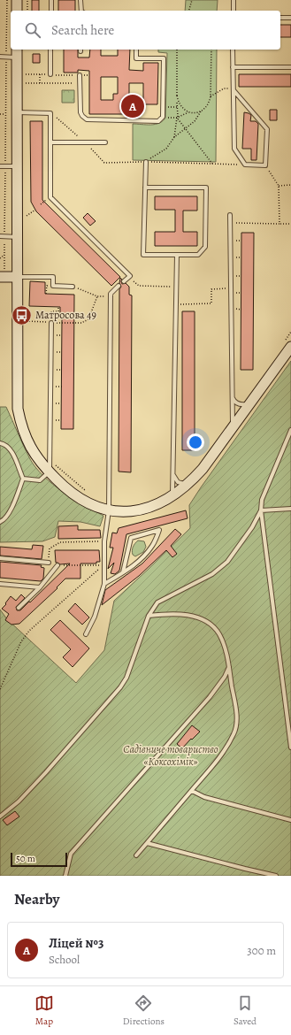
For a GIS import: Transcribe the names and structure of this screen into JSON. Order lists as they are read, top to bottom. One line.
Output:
{"parks":["Садівниче товариство «Коксохімік»"],"places":{"bus stop":["Матросова 49"]},"scale_bar":"50 m","page":{"search":"Search here","pins":"A","scale":"50 m","heading":"Nearby","list":[{"mark":"A","name":"Ліцей №3","note":"School","value":"300 m"}],"nav":["Map","Directions","Saved"]}}
